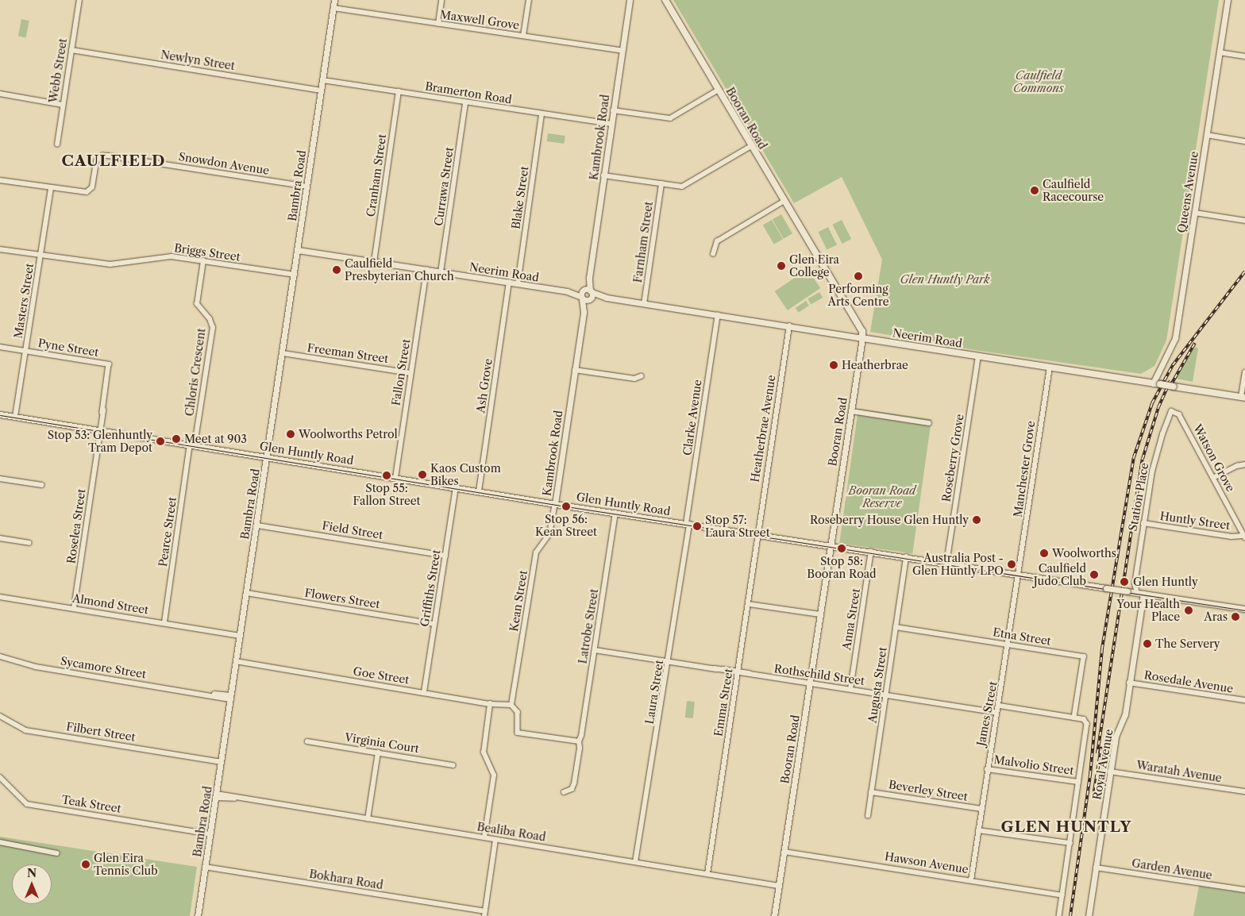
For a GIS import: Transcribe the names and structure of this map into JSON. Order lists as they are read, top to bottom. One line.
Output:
{"streets":{"main road":["Booran Road","Neerim Road"],"street":["Maxwell Grove","Newlyn Street","Webb Street","Bramerton Road","Kambrook Road","Snowdon Avenue","Cranham Street","Bambra Road","Currawa Street","Queens Avenue","Blake Street","Farnham Street","Briggs Street","Masters Street","Pyne Street","Freeman Street","Chloris Crescent","Fallon Street","Ash Grove","Clarke Avenue","Heatherbrae Avenue","Glen Huntly Road","Roseberry Grove","Watson Grove","Manchester Grove","Station Place","Huntly Street","Roselea Street","Field Street","Pearce Street","Griffiths Street","Flowers Street","Kean Street","Almond Street","Anna Street","Latrobe Street","Etna Street","Sycamore Street","Rothschild Street","Goe Street","Rosedale Avenue","Augusta Street","Laura Street","Emma Street","James Street","Filbert Street","Virginia Court","Royal Avenue","Malvolio Street","Waratah Avenue","Beverley Street","Teak Street","Bealiba Road","Hawson Avenue","Garden Avenue","Bokhara Road"]},"crossings":[["Maxwell Grove","Kambrook Road"],["Maxwell Grove","Bambra Road"],["Newlyn Street","Webb Street"],["Newlyn Street","Bambra Road"],["Bramerton Road","Kambrook Road"],["Bramerton Road","Cranham Street"],["Bramerton Road","Bambra Road"],["Bramerton Road","Currawa Street"],["Bramerton Road","Blake Street"],["Booran Road","Neerim Road"],["Booran Road","Glen Huntly Road"],["Booran Road","Rothschild Street"],["Booran Road","Bealiba Road"],["Booran Road","Hawson Avenue"],["Kambrook Road","Neerim Road"],["Kambrook Road","Glen Huntly Road"],["Kambrook Road","Kean Street"],["Snowdon Avenue","Bambra Road"],["Snowdon Avenue","Masters Street"],["Cranham Street","Neerim Road"],["Bambra Road","Briggs Street"],["Bambra Road","Neerim Road"],["Bambra Road","Freeman Street"],["Bambra Road","Glen Huntly Road"],["Bambra Road","Field Street"],["Bambra Road","Flowers Street"],["Bambra Road","Almond Street"],["Bambra Road","Sycamore Street"],["Bambra Road","Goe Street"],["Bambra Road","Filbert Street"],["Bambra Road","Teak Street"],["Bambra Road","Bealiba Road"],["Bambra Road","Bokhara Road"],["Currawa Street","Neerim Road"],["Queens Avenue","Neerim Road"],["Blake Street","Neerim Road"],["Farnham Street","Neerim Road"],["Briggs Street","Masters Street"],["Briggs Street","Chloris Crescent"],["Neerim Road","Fallon Street"],["Neerim Road","Ash Grove"],["Neerim Road","Clarke Avenue"],["Neerim Road","Heatherbrae Avenue"],["Neerim Road","Roseberry Grove"],["Neerim Road","Manchester Grove"],["Masters Street","Pyne Street"],["Masters Street","Glen Huntly Road"],["Pyne Street","Roselea Street"],["Freeman Street","Fallon Street"],["Chloris Crescent","Glen Huntly Road"],["Chloris Crescent","Pearce Street"],["Fallon Street","Glen Huntly Road"],["Ash Grove","Glen Huntly Road"],["Clarke Avenue","Glen Huntly Road"],["Clarke Avenue","Laura Street"],["Heatherbrae Avenue","Glen Huntly Road"],["Heatherbrae Avenue","Emma Street"],["Glen Huntly Road","Roseberry Grove"],["Glen Huntly Road","Manchester Grove"],["Glen Huntly Road","Station Place"],["Glen Huntly Road","Roselea Street"],["Glen Huntly Road","Pearce Street"],["Glen Huntly Road","Griffiths Street"],["Glen Huntly Road","Kean Street"],["Glen Huntly Road","Anna Street"],["Glen Huntly Road","Latrobe Street"],["Glen Huntly Road","Augusta Street"],["Glen Huntly Road","Laura Street"],["Glen Huntly Road","Emma Street"],["Glen Huntly Road","James Street"],["Glen Huntly Road","Royal Avenue"],["Watson Grove","Station Place"],["Watson Grove","Huntly Street"],["Manchester Grove","James Street"],["Station Place","Huntly Street"],["Roselea Street","Almond Street"],["Field Street","Griffiths Street"],["Pearce Street","Almond Street"],["Griffiths Street","Flowers Street"],["Griffiths Street","Goe Street"],["Kean Street","Goe Street"],["Anna Street","Rothschild Street"],["Latrobe Street","Rothschild Street"],["Etna Street","Augusta Street"],["Etna Street","James Street"],["Rothschild Street","Augusta Street"],["Rothschild Street","Laura Street"],["Rothschild Street","Emma Street"],["Rothschild Street","James Street"],["Rosedale Avenue","Royal Avenue"],["Augusta Street","Beverley Street"],["Laura Street","Bealiba Road"],["Emma Street","Bealiba Road"],["James Street","Malvolio Street"],["James Street","Beverley Street"],["James Street","Hawson Avenue"],["Royal Avenue","Waratah Avenue"],["Royal Avenue","Garden Avenue"]],"districts":["CAULFIELD","GLEN HUNTLY"],"parks":["Caulfield Commons","Glen Huntly Park","Booran Road Reserve"],"places":["Caulfield Racecourse","Glen Eira College","Caulfield Presbyterian Church","Performing Arts Centre","Heatherbrae","Woolworths Petrol","Meet at 903","Stop 53: Glenhuntly Tram Depot","Kaos Custom Bikes","Stop 55: Fallon Street","Stop 56: Kean Street","Roseberry House Glen Huntly","Stop 57: Laura Street","Stop 58: Booran Road","Woolworths","Australia Post - Glen Huntly LPO","Caulfield Judo Club","Glen Huntly","Your Health Place","Aras","The Servery","Glen Eira Tennis Club"],"north":"top"}
